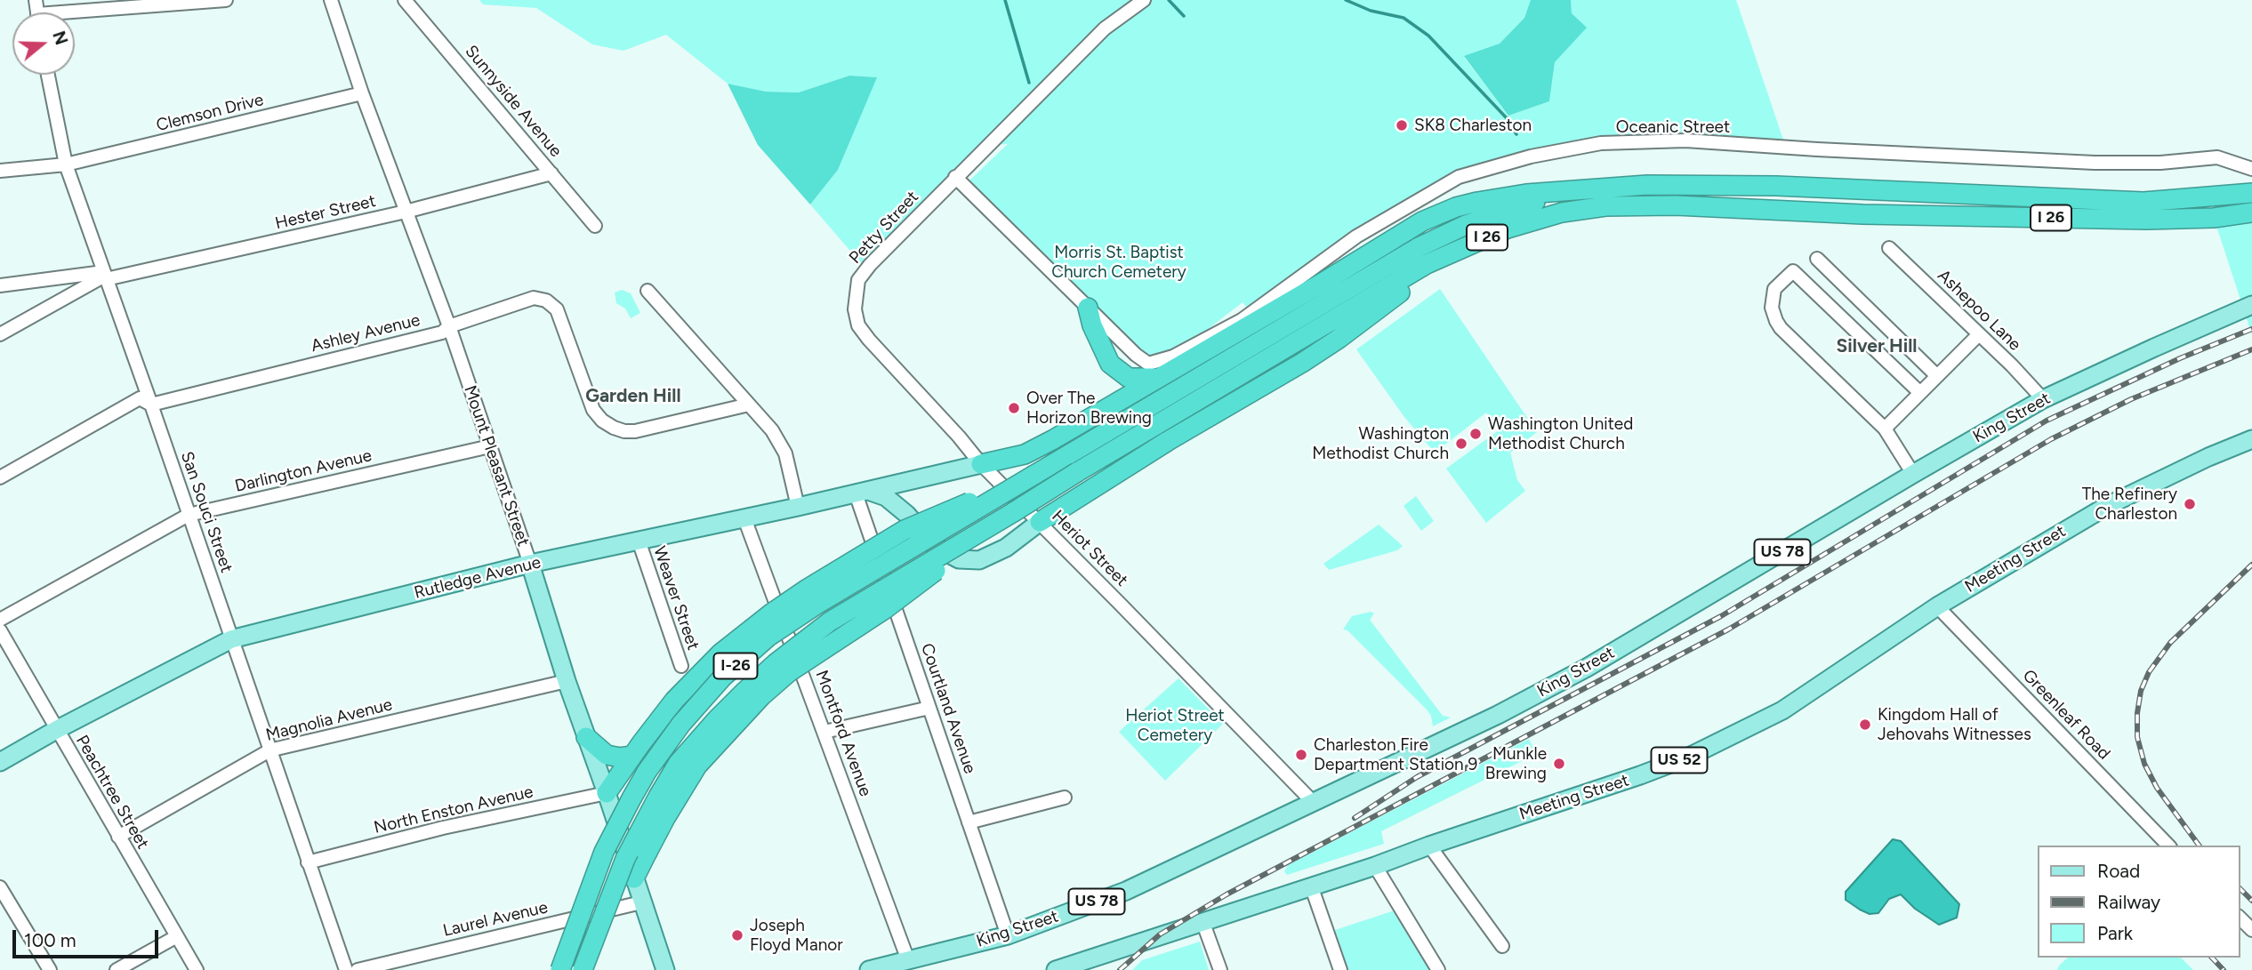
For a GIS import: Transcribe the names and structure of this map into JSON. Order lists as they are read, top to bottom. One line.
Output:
{"streets":{"highway":["I 26","I-26"],"main road":["King Street","Mount Pleasant Street","US 78","Meeting Street","Rutledge Avenue","US 52"],"street":["Sunnyside Avenue","Clemson Drive","Oceanic Street","Hester Street","Petty Street","Ashepoo Lane","Ashley Avenue","Darlington Avenue","San Souci Street","Heriot Street","Weaver Street","Courtland Avenue","Greenleaf Road","Magnolia Avenue","Montford Avenue","Peachtree Street","North Enston Avenue","Laurel Avenue"]},"crossings":[["Sunnyside Avenue","Hester Street"],["Clemson Drive","Mount Pleasant Street"],["Clemson Drive","San Souci Street"],["Hester Street","Mount Pleasant Street"],["Hester Street","San Souci Street"],["I 26","I-26"],["Petty Street","Heriot Street"],["Ashepoo Lane","King Street"],["Ashley Avenue","Mount Pleasant Street"],["Ashley Avenue","San Souci Street"],["King Street","Heriot Street"],["King Street","Courtland Avenue"],["King Street","Montford Avenue"],["Mount Pleasant Street","Darlington Avenue"],["Mount Pleasant Street","Rutledge Avenue"],["Mount Pleasant Street","Magnolia Avenue"],["Mount Pleasant Street","North Enston Avenue"],["Mount Pleasant Street","Laurel Avenue"],["Darlington Avenue","San Souci Street"],["San Souci Street","Rutledge Avenue"],["San Souci Street","Magnolia Avenue"],["San Souci Street","North Enston Avenue"],["Heriot Street","Rutledge Avenue"],["Meeting Street","Greenleaf Road"],["Rutledge Avenue","Weaver Street"],["Rutledge Avenue","Courtland Avenue"],["Rutledge Avenue","Montford Avenue"],["Rutledge Avenue","Peachtree Street"],["Magnolia Avenue","Peachtree Street"]],"districts":["Silver Hill","Garden Hill"],"parks":["Morris St. Baptist Church Cemetery","Heriot Street Cemetery"],"places":["SK8 Charleston","Over The Horizon Brewing","Washington United Methodist Church","Washington Methodist Church","The Refinery Charleston","Kingdom Hall of Jehovahs Witnesses","Charleston Fire Department Station 9","Munkle Brewing","Joseph Floyd Manor"],"legend":["Road","Railway","Park"],"scale_bar":"100 m","north":"right"}
